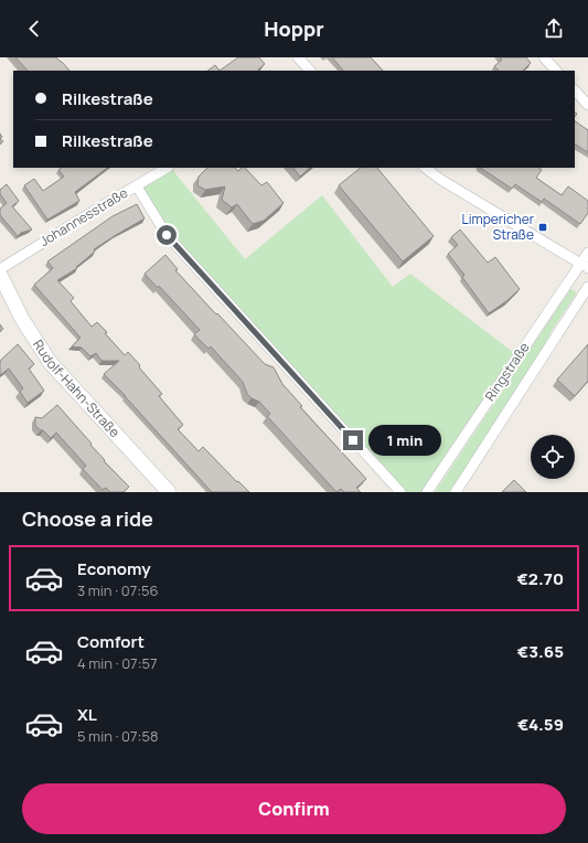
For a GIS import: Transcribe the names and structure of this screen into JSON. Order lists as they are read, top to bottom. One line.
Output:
{"streets":{"street":["Johannesstraße","Ringstraße","Rudolf-Hahn-Straße"]},"places":{"transit":["Limpericher Straße"]},"page":{"header":"Hoppr","banner":["Rilkestraße","Rilkestraße"],"bubble":"1 min","heading":"Choose a ride","list":[{"name":"Economy","note":"3 min · 07:56","value":"€2.70"},{"name":"Comfort","note":"4 min · 07:57","value":"€3.65"},{"name":"XL","note":"5 min · 07:58","value":"€4.59"}],"buttons":"Confirm"}}
